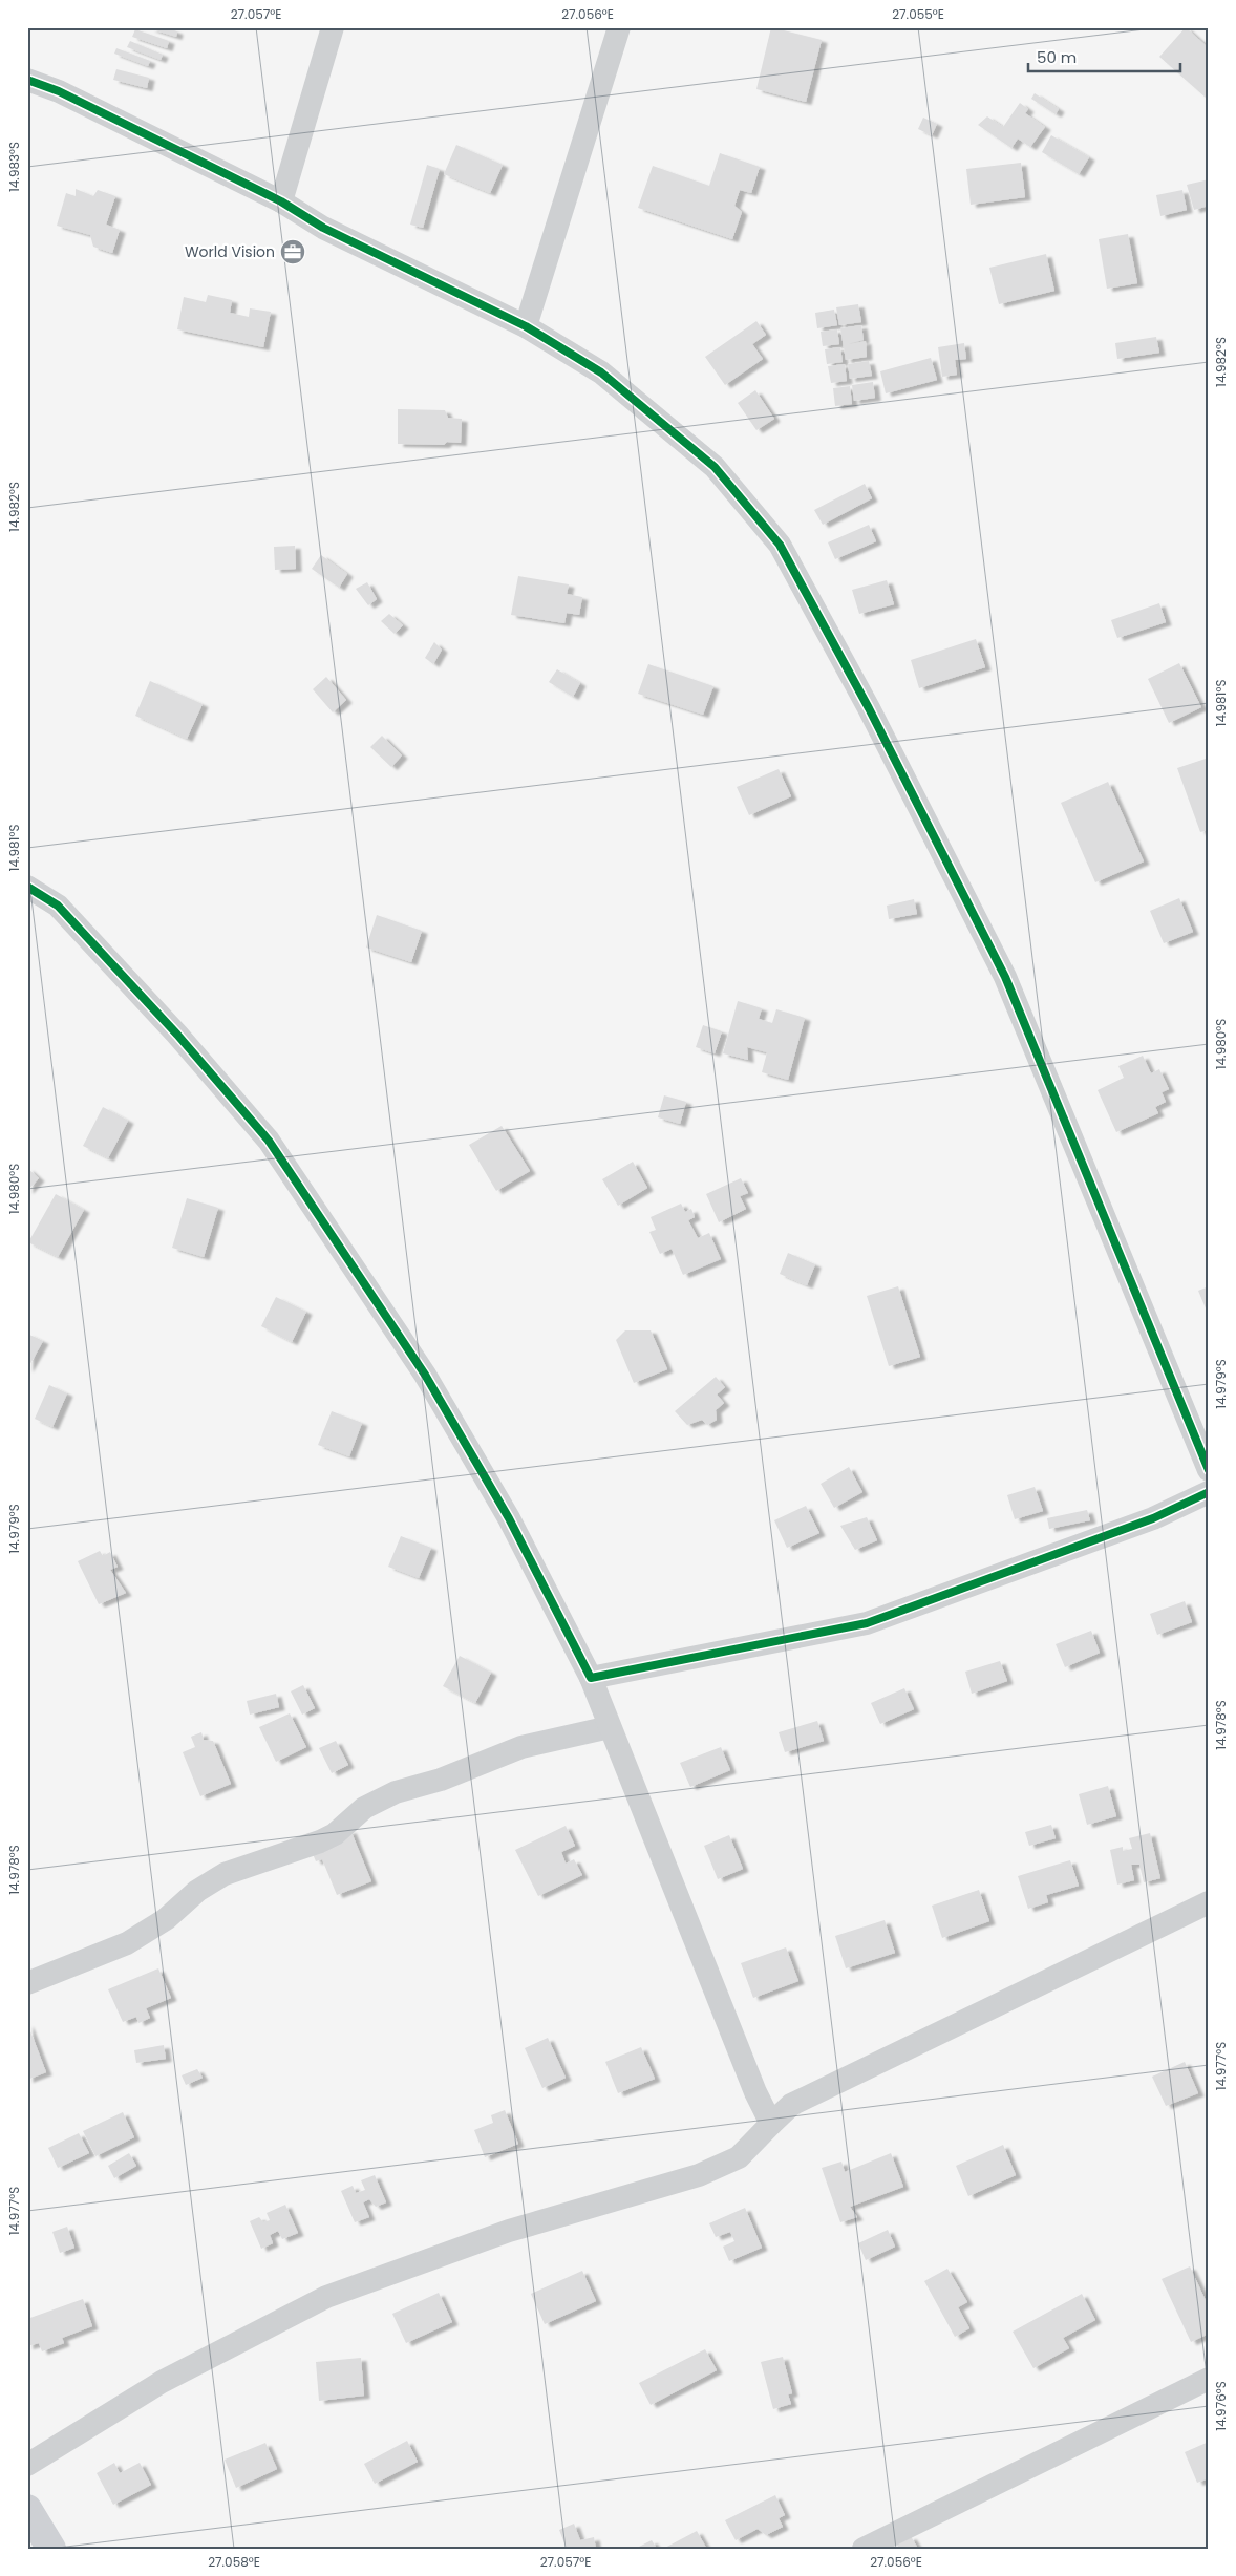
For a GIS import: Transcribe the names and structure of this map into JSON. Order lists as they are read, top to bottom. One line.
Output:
{"places":{"office":["World Vision"]},"scale_bar":"50 m","coordinates":["27.057°E","27.056°E","27.055°E","14.983°S","14.982°S","14.981°S","14.980°S","14.979°S","14.978°S","14.977°S","14.976°S","27.058°E"]}
